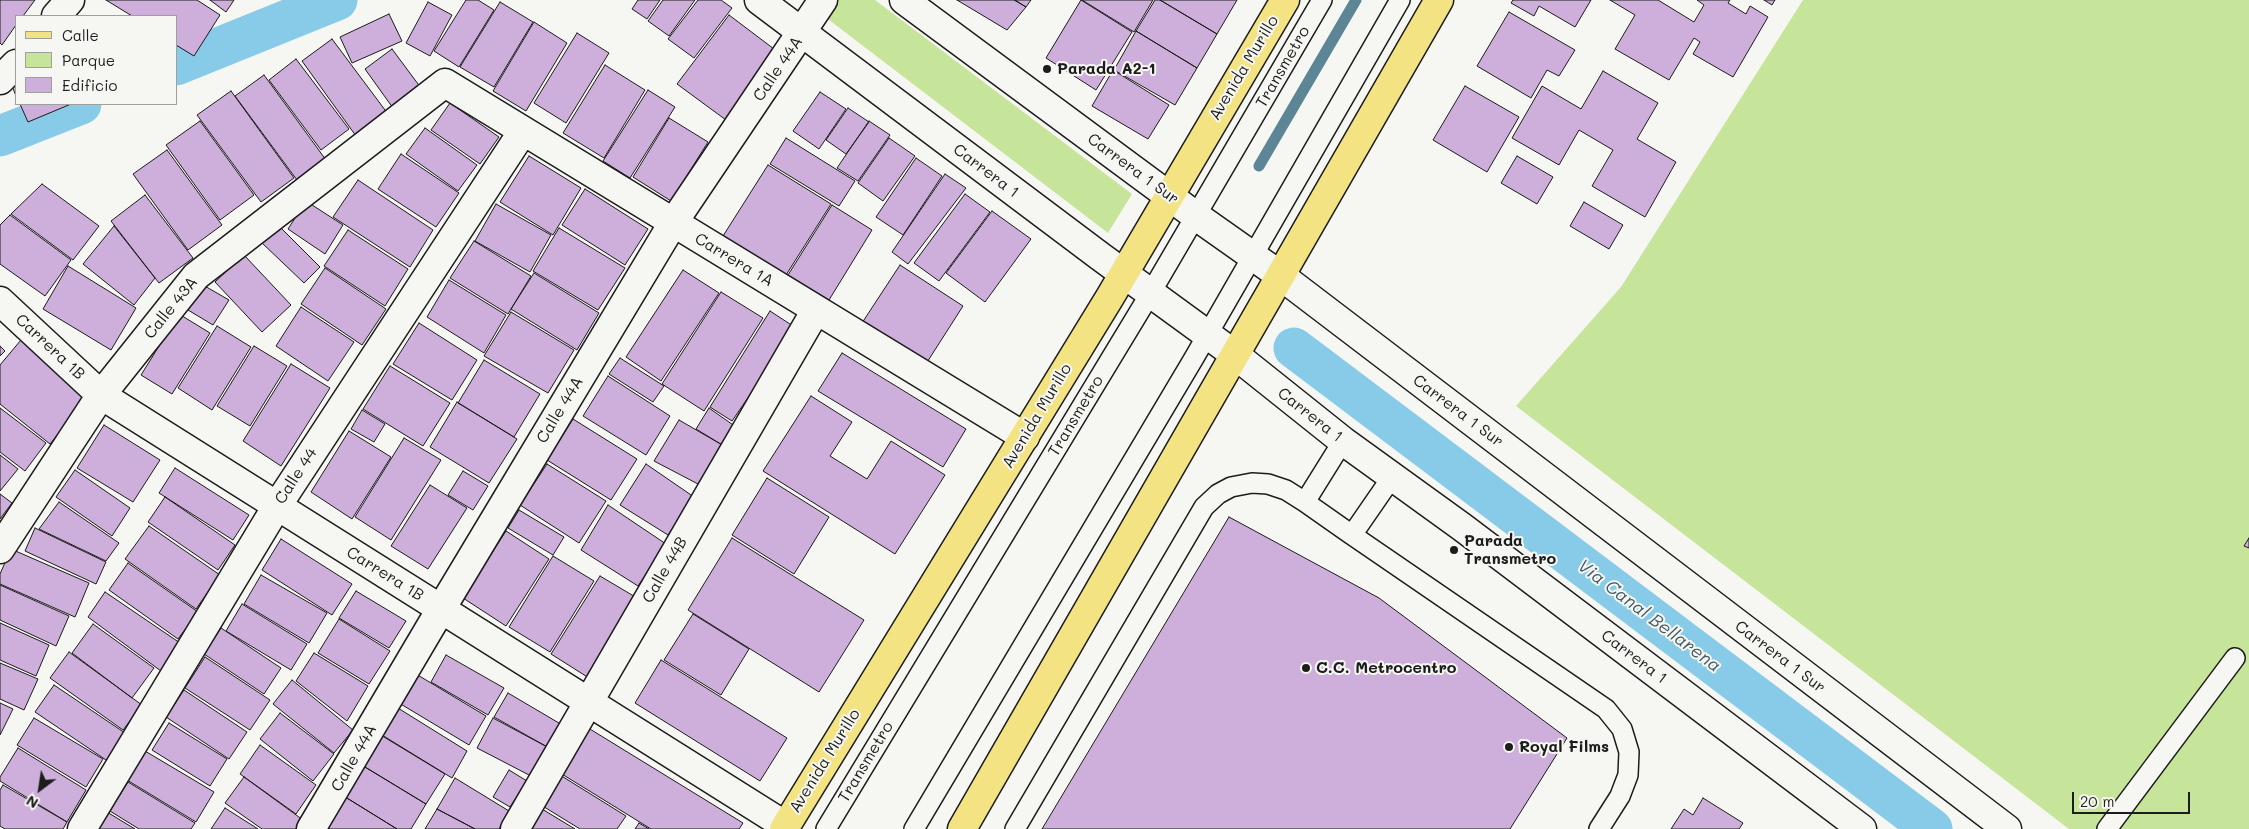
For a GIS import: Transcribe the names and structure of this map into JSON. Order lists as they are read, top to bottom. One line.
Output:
{"streets":{"main road":["Avenida Murillo"],"street":["Calle 44A","Carrera 1 Sur","Carrera 1","Carrera 1A","Calle 43A","Carrera 1B","Calle 44","Calle 44B"],"lane":["Transmetro"]},"crossings":[["Transmetro","Carrera 1 Sur"],["Transmetro","Carrera 1"],["Avenida Murillo","Carrera 1 Sur"],["Avenida Murillo","Carrera 1"],["Avenida Murillo","Carrera 1A"],["Avenida Murillo","Carrera 1B"],["Calle 44A","Carrera 1"],["Calle 44A","Carrera 1A"],["Calle 44A","Carrera 1B"],["Carrera 1A","Calle 43A"],["Carrera 1A","Calle 44"],["Carrera 1A","Calle 44B"],["Calle 43A","Carrera 1B"],["Carrera 1B","Calle 44"],["Carrera 1B","Calle 44B"]],"water":["Via Canal Bellarena"],"places":["Parada A2-1","Parada Transmetro","C.C. Metrocentro","Royal Films"],"legend":["Calle","Parque","Edificio"],"scale_bar":"20 m","north":"bottom left"}
